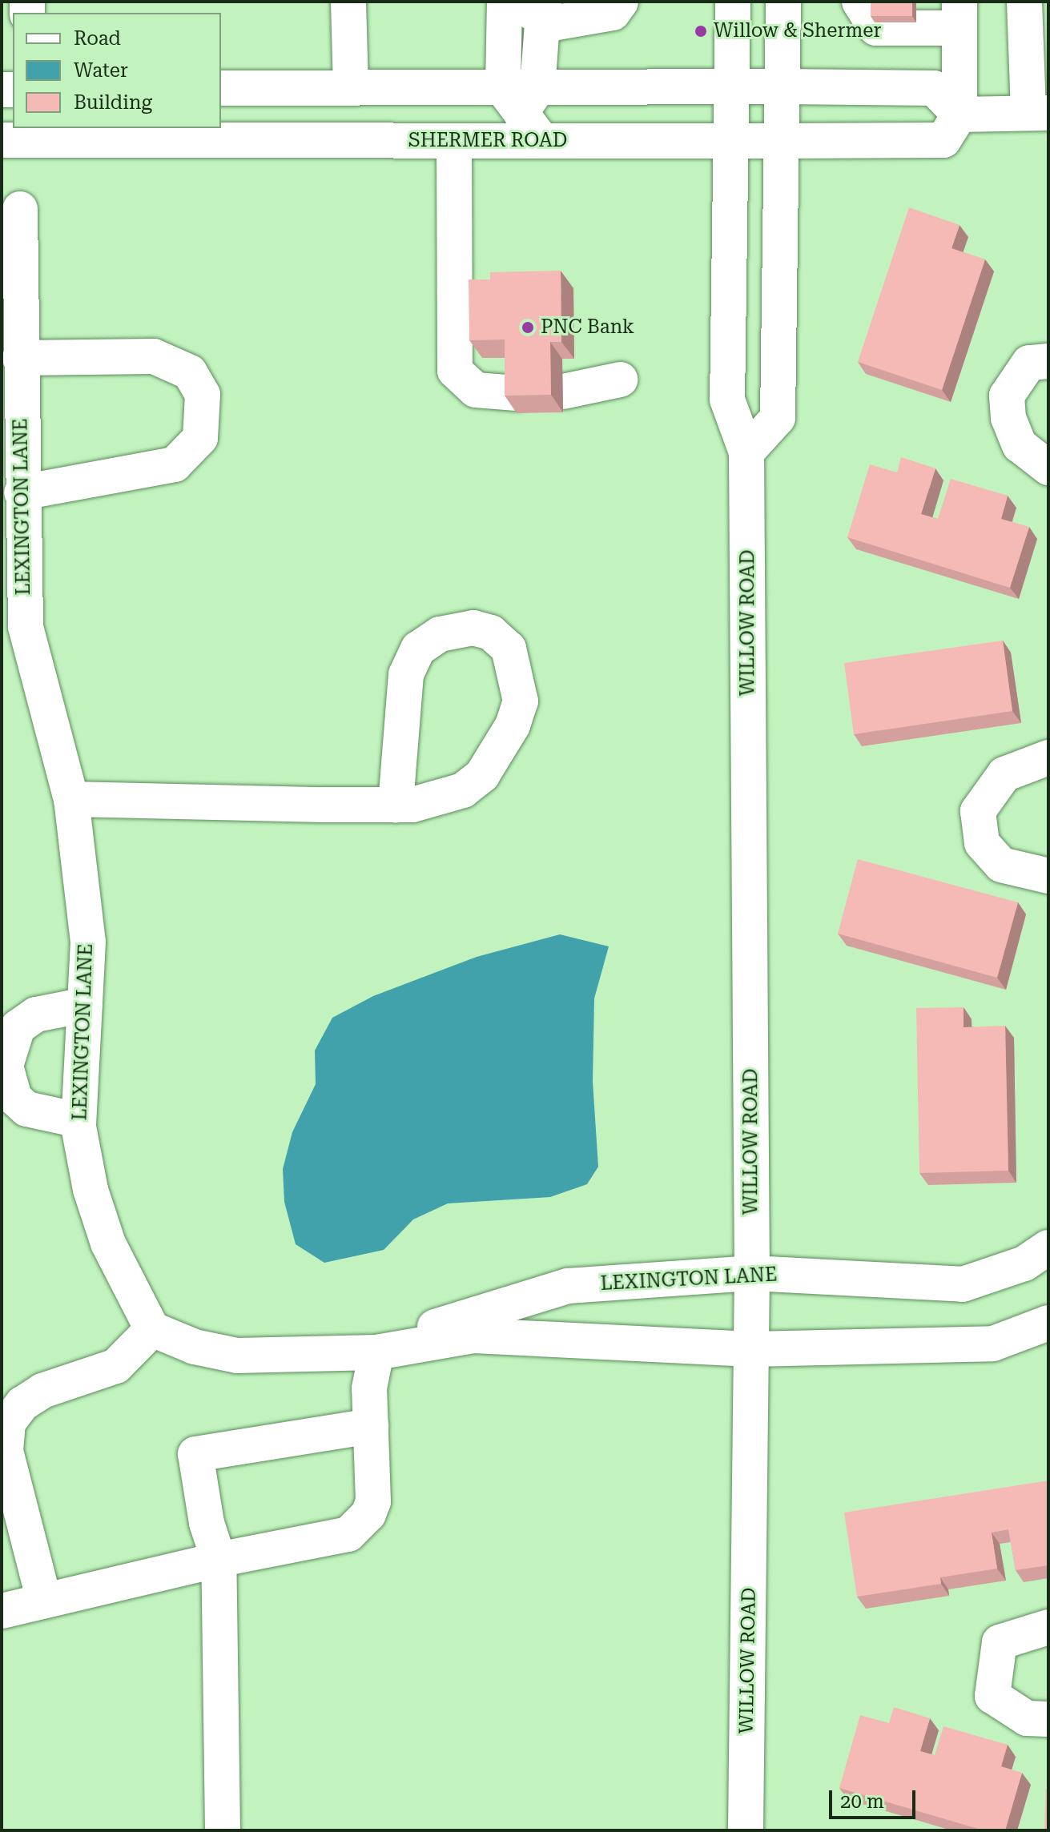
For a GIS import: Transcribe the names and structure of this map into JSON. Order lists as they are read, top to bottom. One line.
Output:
{"streets":{"street":["SHERMER ROAD","LEXINGTON LANE","WILLOW ROAD"]},"crossings":[["SHERMER ROAD","WILLOW ROAD"],["LEXINGTON LANE","WILLOW ROAD"]],"places":["Willow & Shermer","PNC Bank"],"legend":["Road","Water","Building"],"scale_bar":"20 m"}
